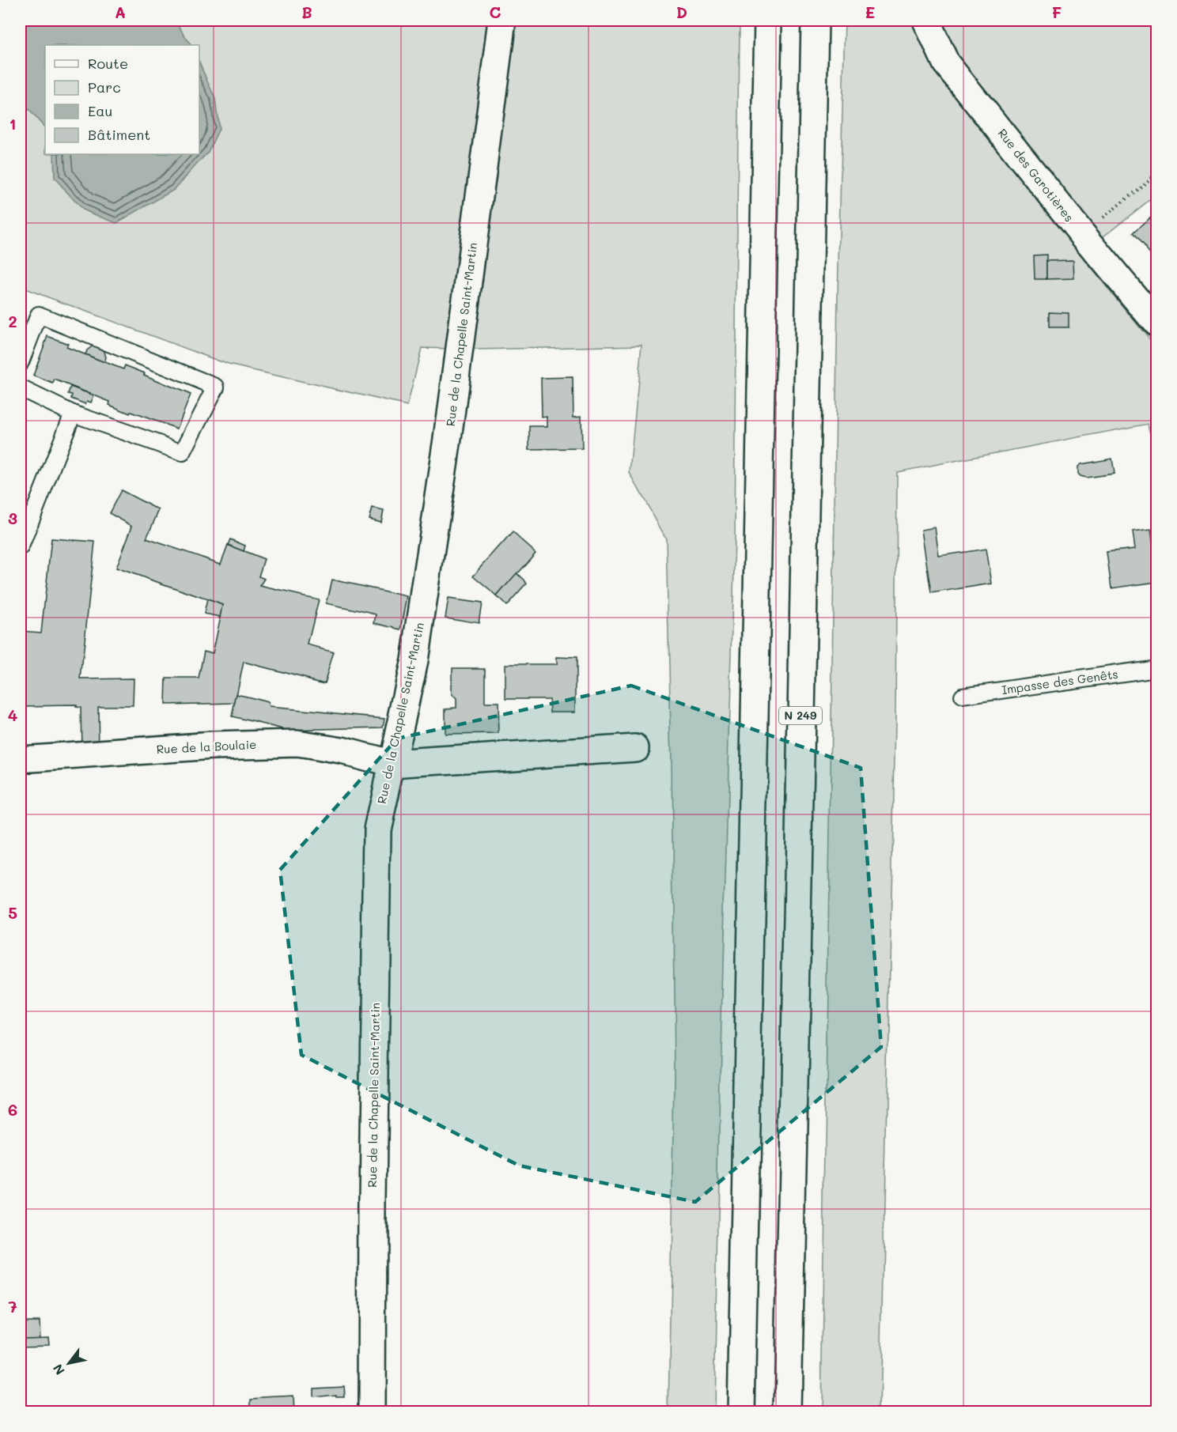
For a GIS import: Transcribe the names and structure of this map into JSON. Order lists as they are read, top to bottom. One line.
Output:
{"streets":{"main road":["Rue des Garotières","Rue de la Chapelle Saint-Martin","N 249","Rue de la Boulaie"],"lane":["Impasse des Genêts"]},"crossings":[["Rue de la Chapelle Saint-Martin","Rue de la Boulaie"]],"legend":["Route","Parc","Eau","Bâtiment"],"north":"bottom left","grid":{"columns":["A","B","C","D","E","F"],"rows":["1","2","3","4","5","6","7"]}}
